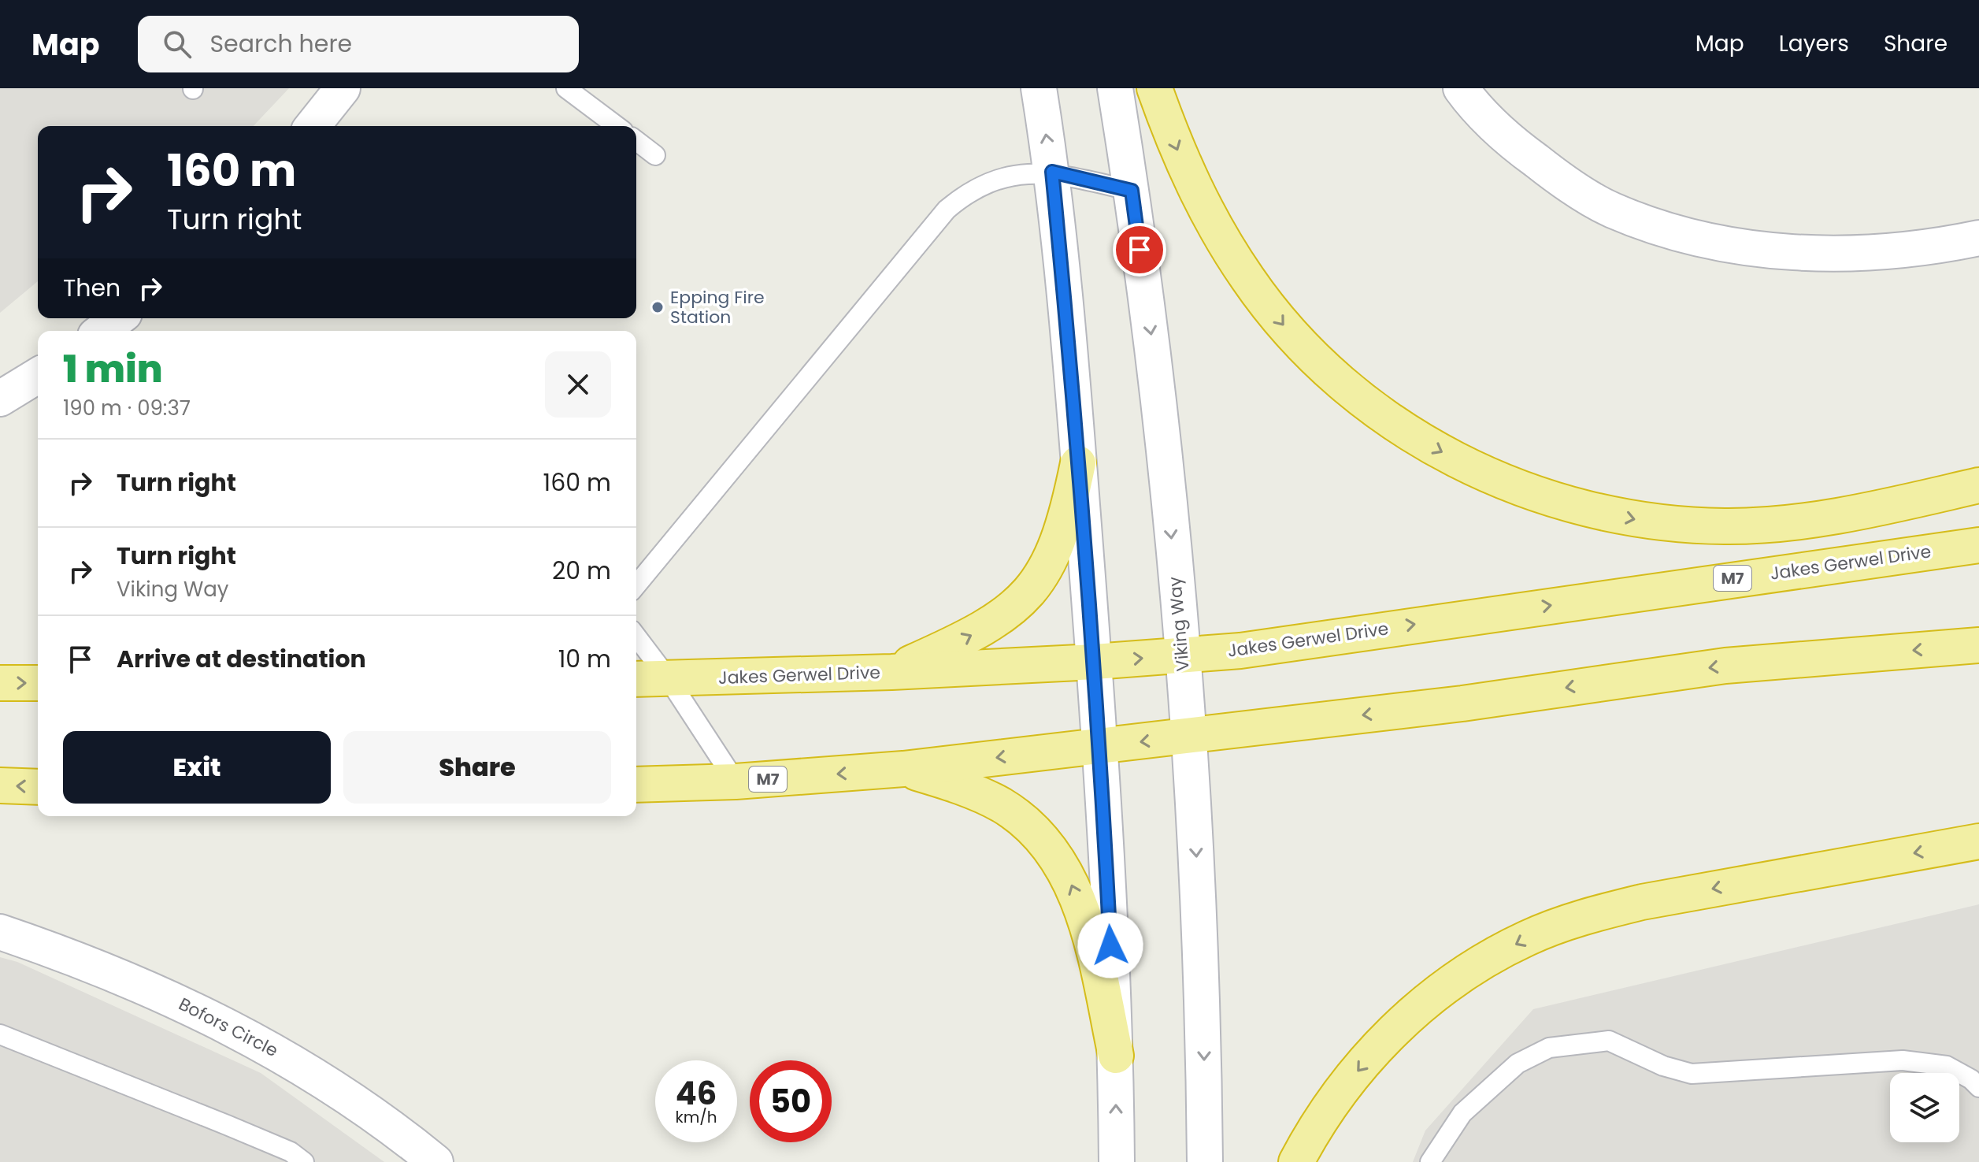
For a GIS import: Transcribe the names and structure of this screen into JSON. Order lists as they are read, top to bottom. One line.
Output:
{"streets":{"highway":["Jakes Gerwel Drive","M7"],"main road":["Viking Way","Bofors Circle"]},"crossings":[["Jakes Gerwel Drive","Viking Way"],["M7","Viking Way"]],"places":["Epping Fire Station"],"page":{"header":"Map","search":"Search here","nav":["Map","Layers","Share"],"turn":["160 m","Turn right"],"then":"Then","heading":["1 min","190 m · 09:37"],"list":[{"name":"Turn right","value":"160 m"},{"name":"Turn right","note":"Viking Way","value":"20 m"},{"name":"Arrive at destination","value":"10 m"}],"buttons":["Exit","Share"],"speed":"46 km/h","limit":"50"}}
